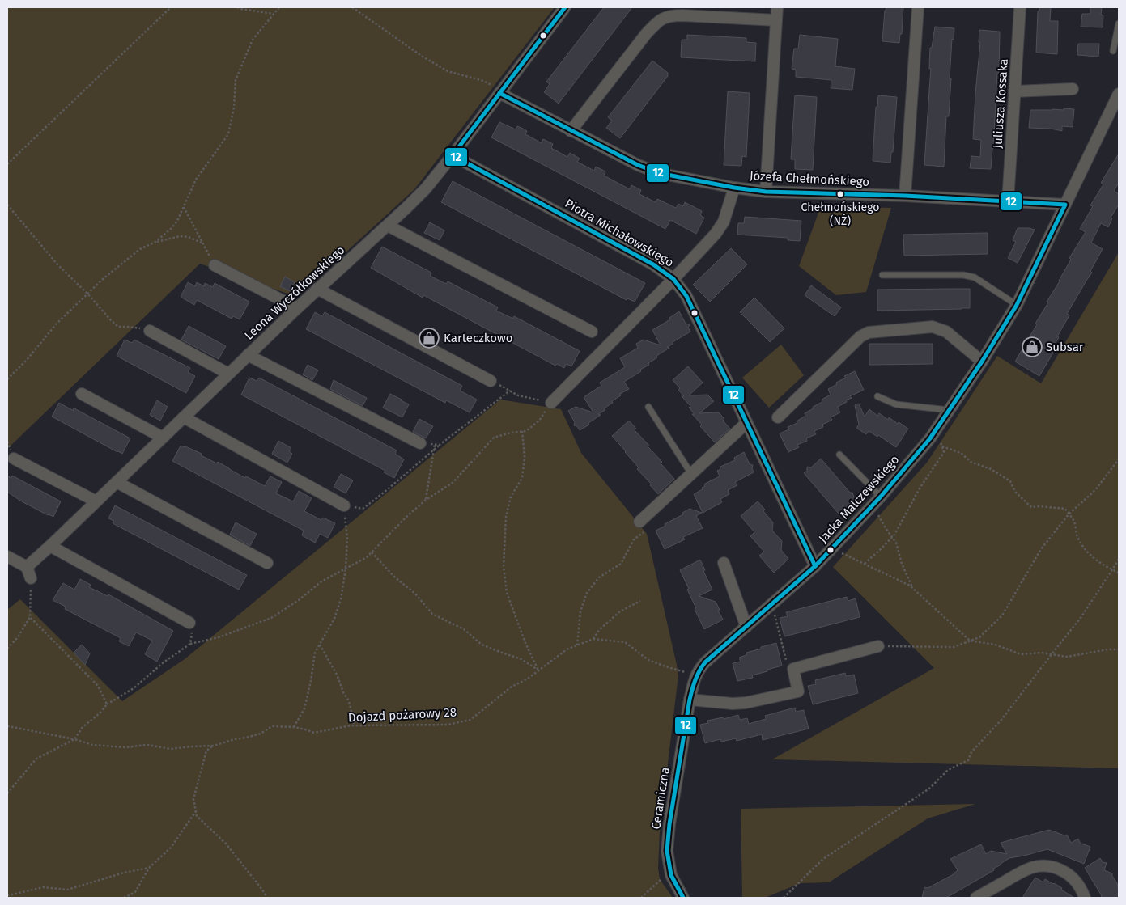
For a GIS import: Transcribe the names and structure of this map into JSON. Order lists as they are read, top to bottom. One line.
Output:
{"streets":{"street":["Juliusza Kossaka","Józefa Chełmońskiego","Piotra Michałowskiego","Leona Wyczółkowskiego","Jacka Malczewskiego","Ceramiczna"],"path":["Dojazd pożarowy 28"]},"crossings":[["Juliusza Kossaka","Józefa Chełmońskiego"],["Józefa Chełmońskiego","Leona Wyczółkowskiego"],["Józefa Chełmońskiego","Jacka Malczewskiego"],["Piotra Michałowskiego","Leona Wyczółkowskiego"],["Piotra Michałowskiego","Jacka Malczewskiego"],["Jacka Malczewskiego","Dojazd pożarowy 28"],["Jacka Malczewskiego","Ceramiczna"]],"places":{"other":["Chełmońskiego (NŻ)"],"shop":["Karteczkowo","Subsar"]},"lines":["transit line 12"]}
